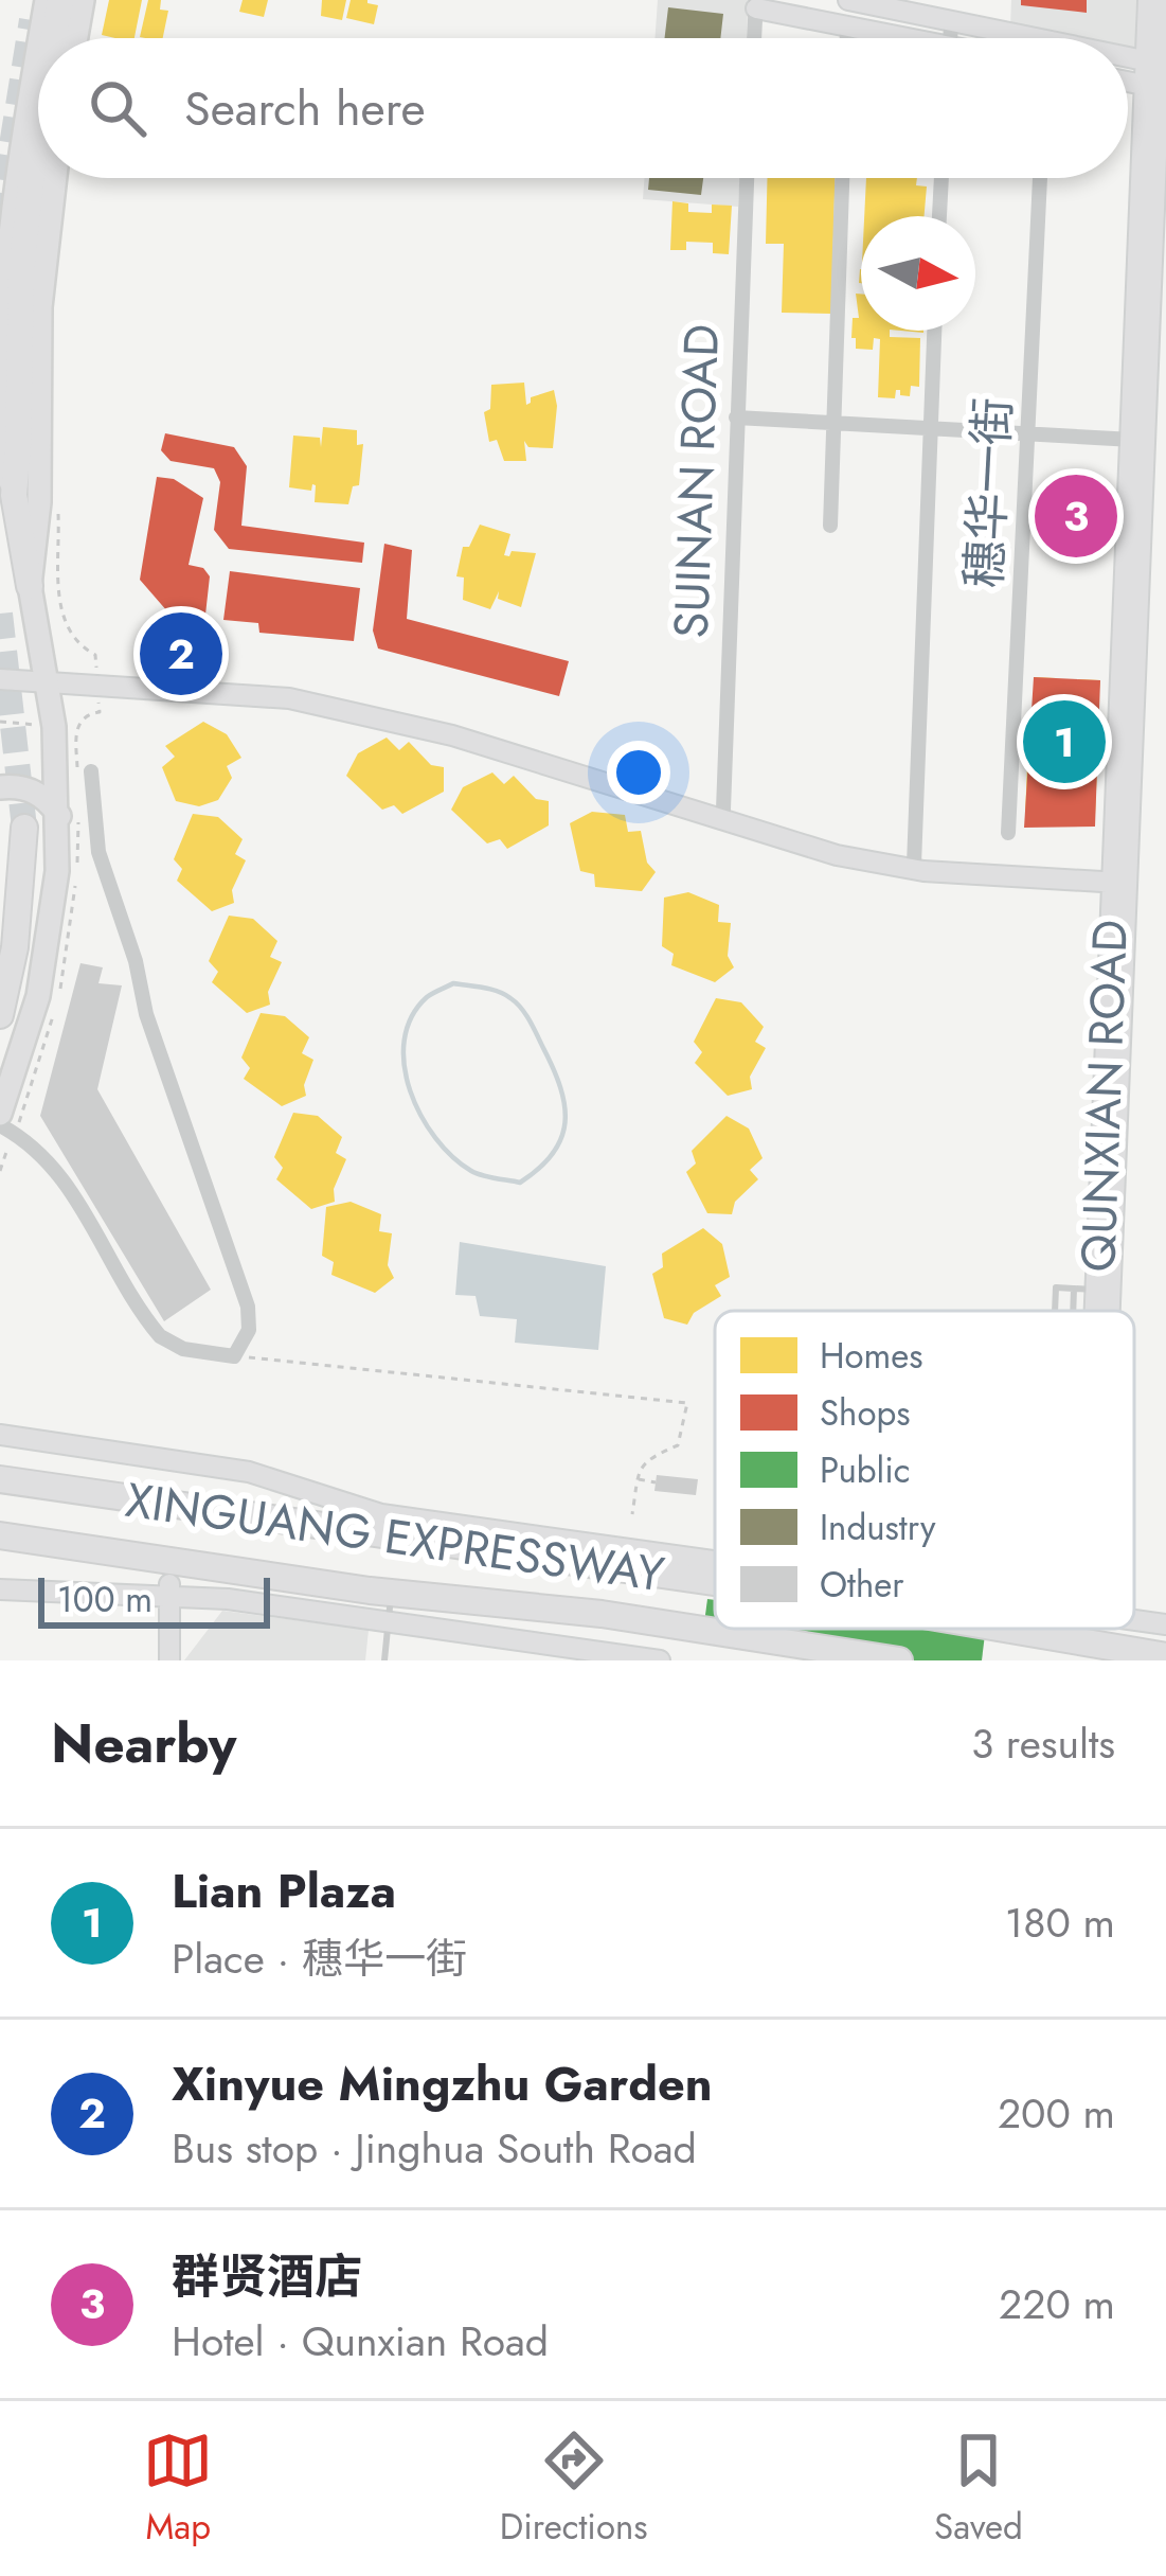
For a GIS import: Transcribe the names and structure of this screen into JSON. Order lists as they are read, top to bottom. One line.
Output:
{"streets":{"highway":["XINGUANG EXPRESSWAY"],"main road":["QUNXIAN ROAD"],"street":["SUINAN ROAD","穗华一街"]},"legend":["Homes","Shops","Public","Industry","Other"],"scale_bar":"100 m","north":"right","page":{"search":"Search here","pins":["3","2","1"],"scale":"100 m","heading":["Nearby","3 results"],"list":[{"mark":"1","name":"Lian Plaza","note":"Place · 穗华一街","value":"180 m"},{"mark":"2","name":"Xinyue Mingzhu Garden","note":"Bus stop · Jinghua South Road","value":"200 m"},{"mark":"3","name":"群贤酒店","note":"Hotel · Qunxian Road","value":"220 m"}],"nav":["Map","Directions","Saved"]}}
